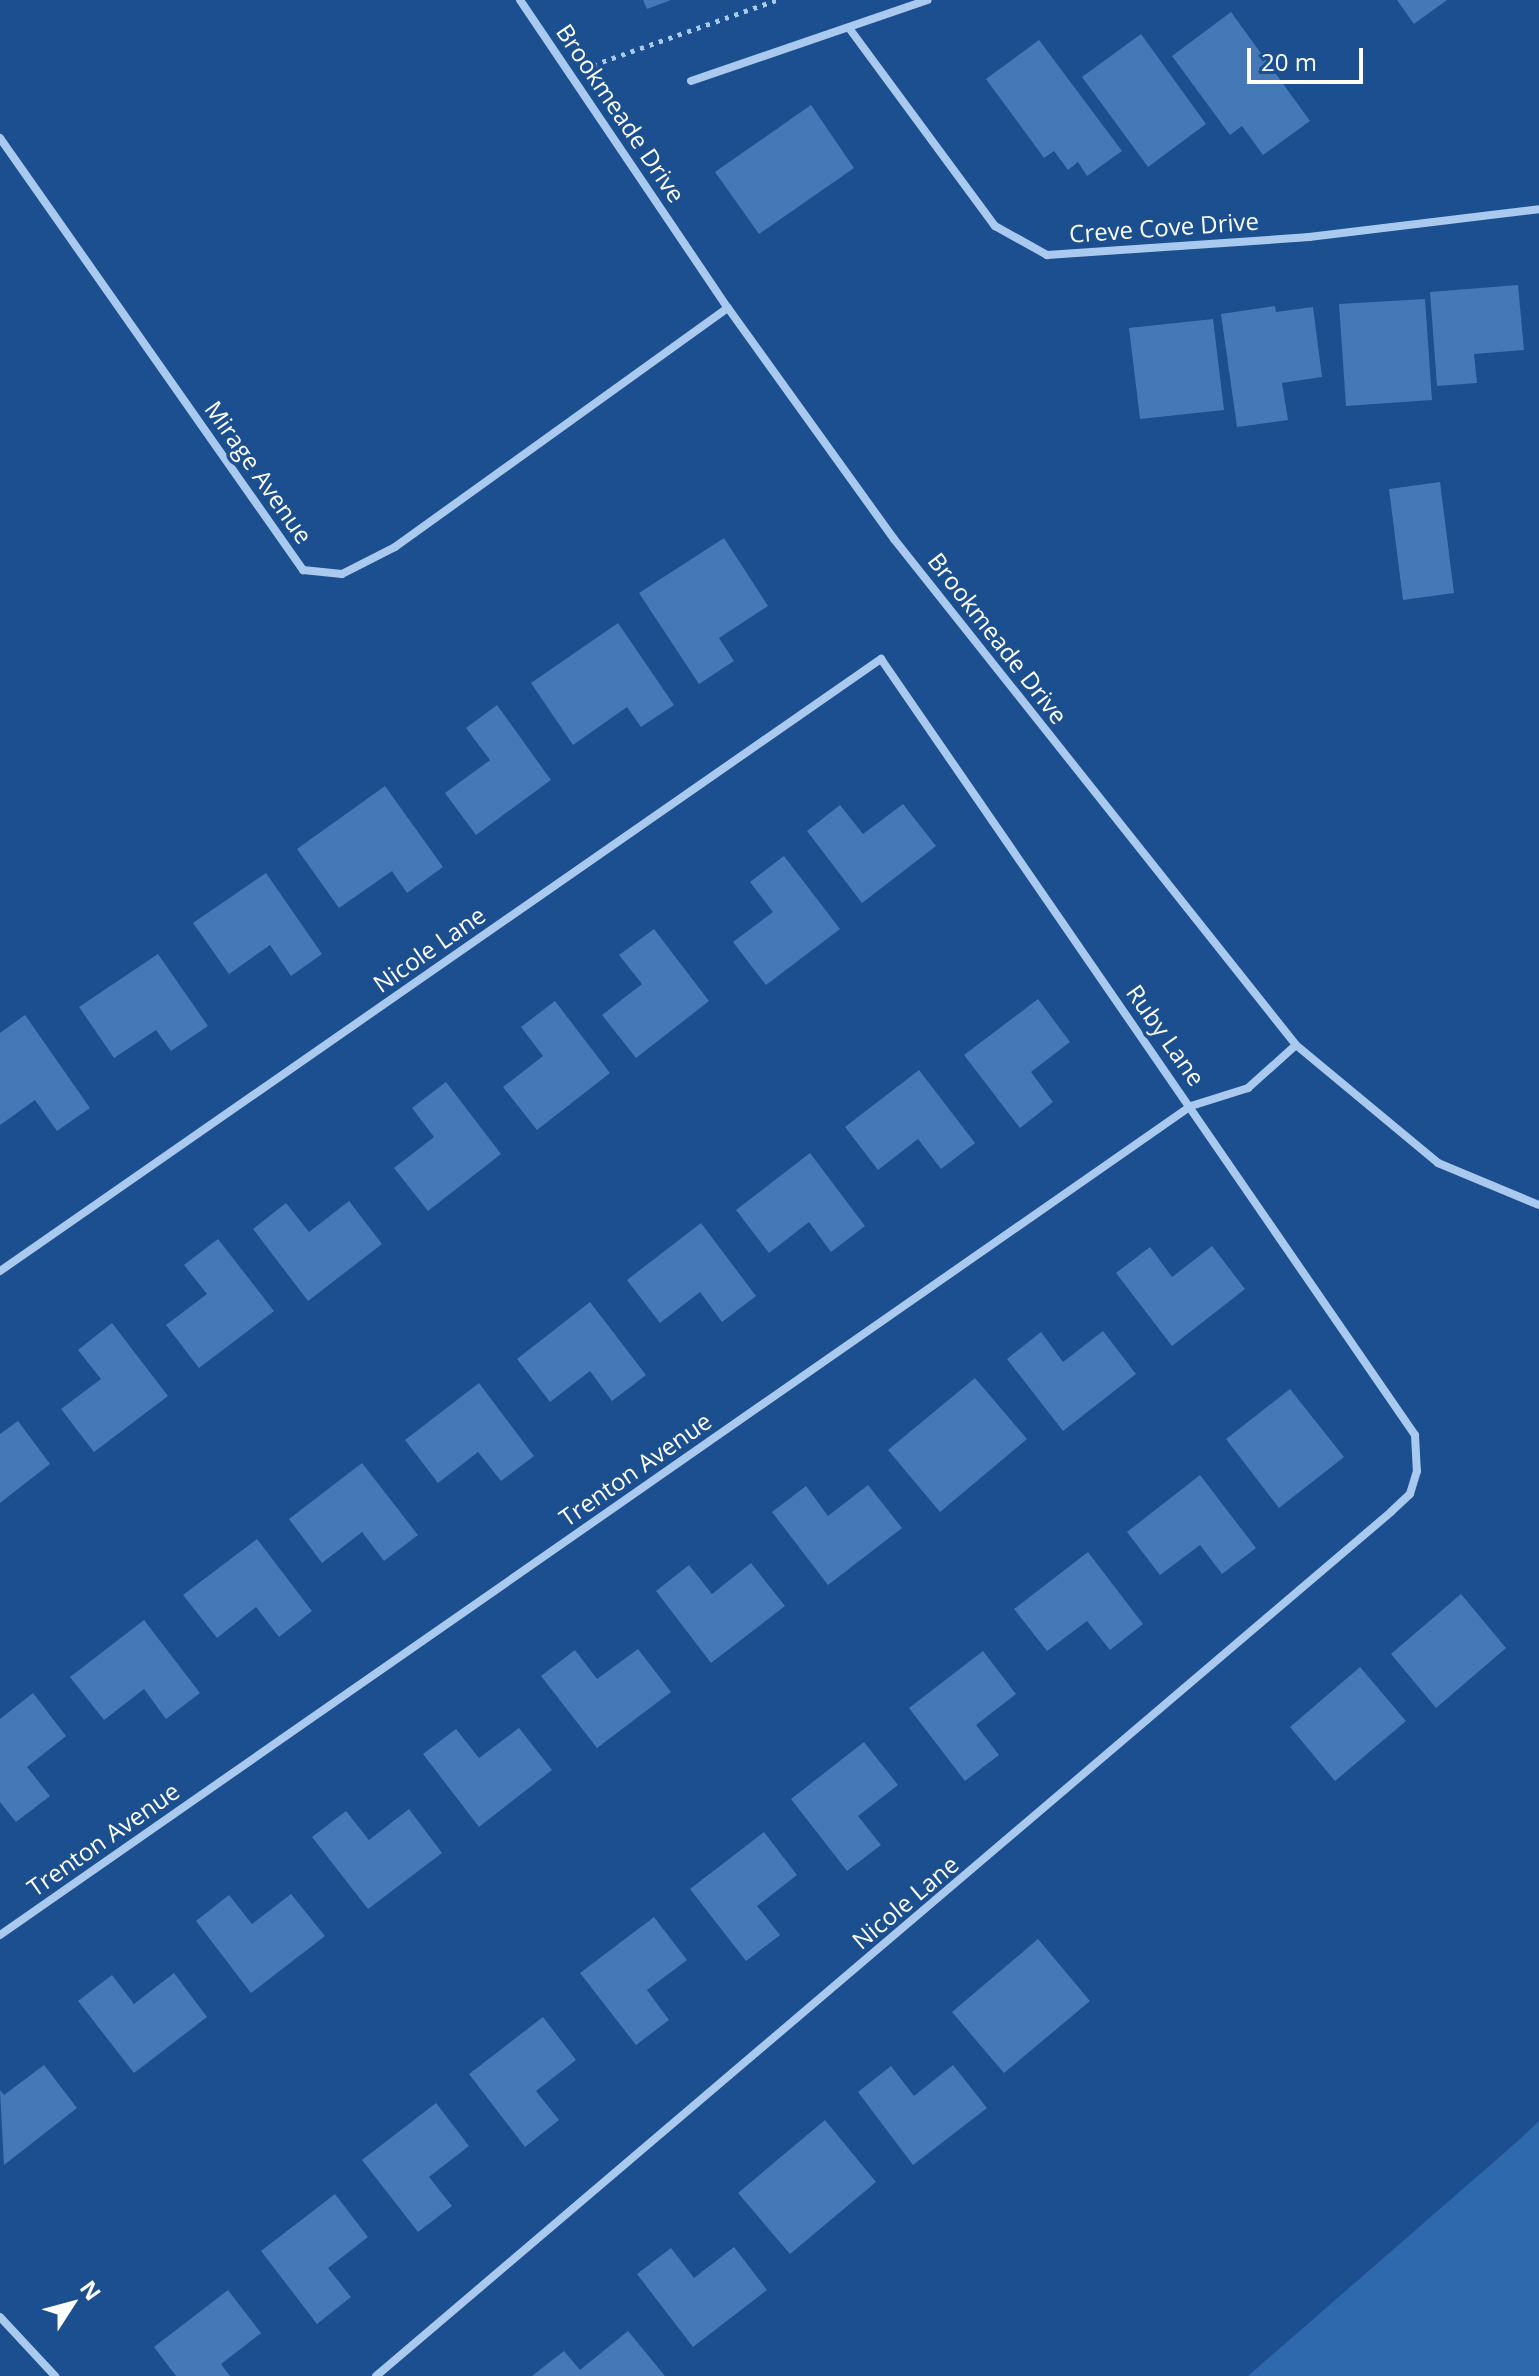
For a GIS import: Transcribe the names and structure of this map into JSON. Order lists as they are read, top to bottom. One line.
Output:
{"streets":{"street":["Brookmeade Drive","Creve Cove Drive","Mirage Avenue","Nicole Lane","Ruby Lane","Trenton Avenue"]},"crossings":[["Brookmeade Drive","Mirage Avenue"],["Brookmeade Drive","Trenton Avenue"],["Nicole Lane","Ruby Lane"],["Ruby Lane","Trenton Avenue"]],"scale_bar":"20 m","north":"top right"}
